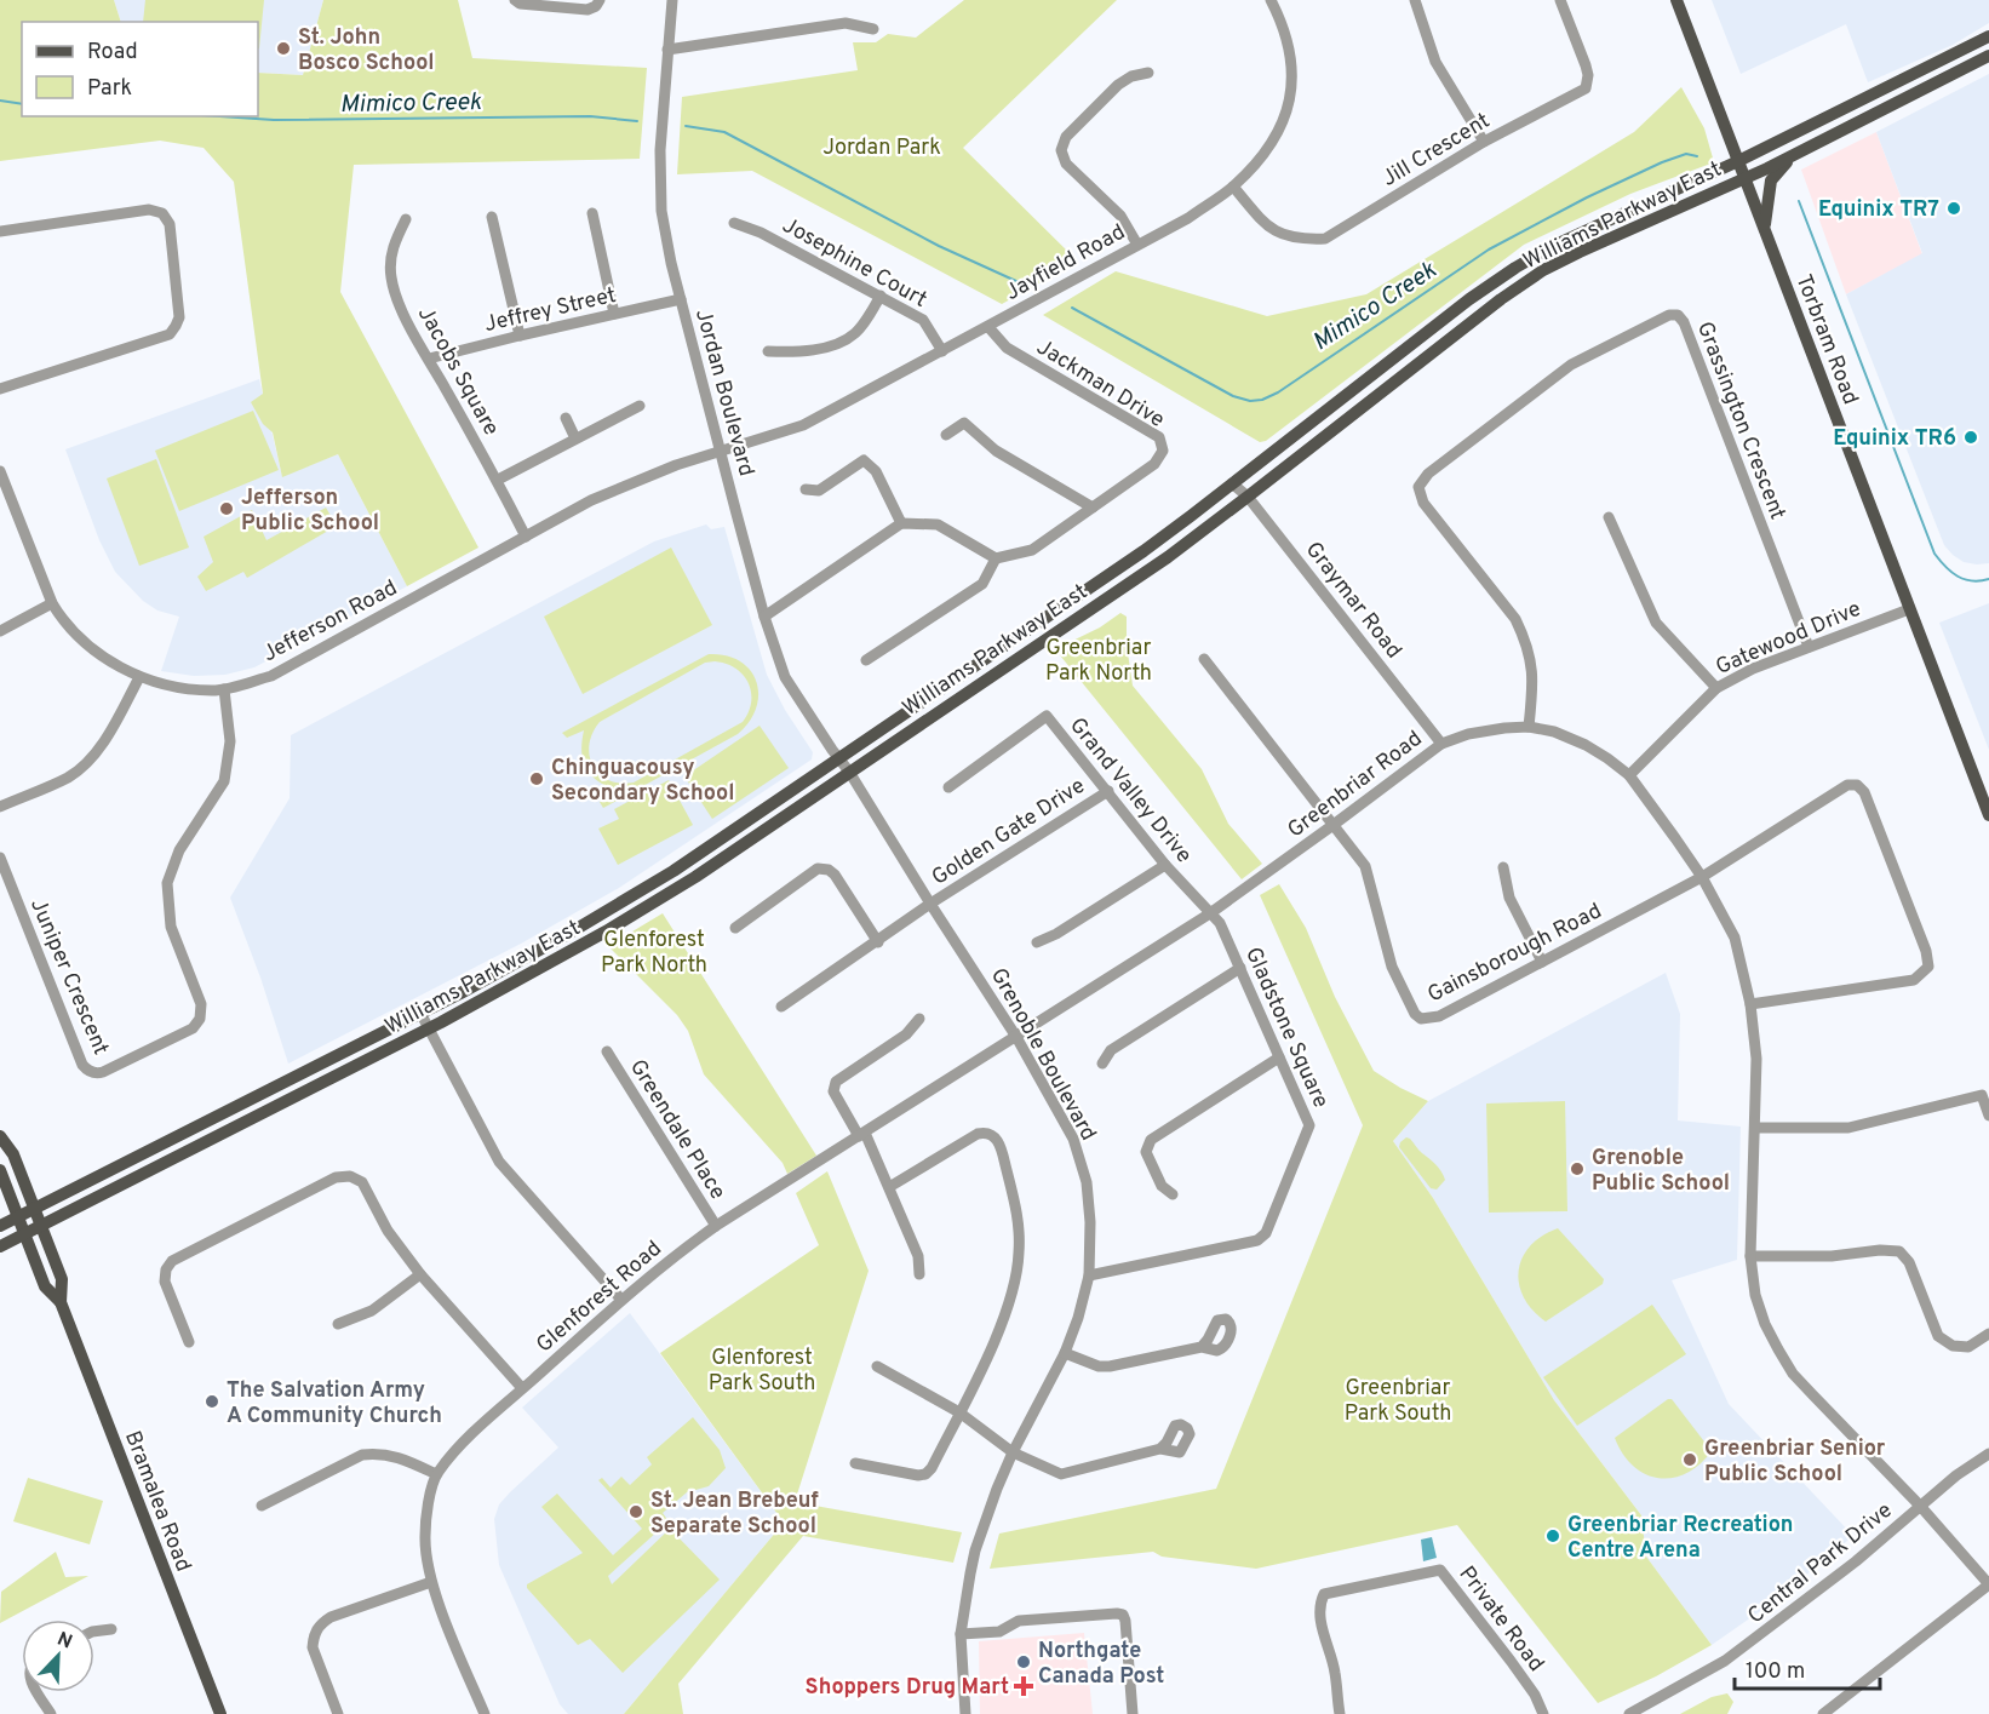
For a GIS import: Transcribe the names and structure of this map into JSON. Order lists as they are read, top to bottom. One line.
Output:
{"streets":{"main road":["Williams Parkway East","Torbram Road","Bramalea Road"],"street":["Jill Crescent","Josephine Court","Jayfield Road","Jeffrey Street","Jacobs Square","Jackman Drive","Jordan Boulevard","Grassington Crescent","Graymar Road","Jefferson Road","Gatewood Drive","Greenbriar Road","Grand Valley Drive","Golden Gate Drive","Gainsborough Road","Juniper Crescent","Gladstone Square","Grenoble Boulevard","Greendale Place","Glenforest Road","Central Park Drive","Private Road"]},"crossings":[["Jill Crescent","Jayfield Road"],["Williams Parkway East","Torbram Road"],["Williams Parkway East","Jordan Boulevard"],["Williams Parkway East","Graymar Road"],["Williams Parkway East","Grenoble Boulevard"],["Williams Parkway East","Bramalea Road"],["Josephine Court","Jayfield Road"],["Jayfield Road","Jackman Drive"],["Jayfield Road","Jordan Boulevard"],["Jayfield Road","Jefferson Road"],["Jeffrey Street","Jacobs Square"],["Jeffrey Street","Jordan Boulevard"],["Torbram Road","Gatewood Drive"],["Jacobs Square","Jefferson Road"],["Jordan Boulevard","Jefferson Road"],["Jordan Boulevard","Grenoble Boulevard"],["Grassington Crescent","Gatewood Drive"],["Grassington Crescent","Greenbriar Road"],["Graymar Road","Greenbriar Road"],["Jefferson Road","Juniper Crescent"],["Gatewood Drive","Greenbriar Road"],["Greenbriar Road","Grand Valley Drive"],["Greenbriar Road","Gainsborough Road"],["Greenbriar Road","Gladstone Square"],["Greenbriar Road","Grenoble Boulevard"],["Greenbriar Road","Glenforest Road"],["Greenbriar Road","Central Park Drive"],["Grand Valley Drive","Golden Gate Drive"],["Grand Valley Drive","Gladstone Square"],["Golden Gate Drive","Grenoble Boulevard"],["Gladstone Square","Grenoble Boulevard"],["Grenoble Boulevard","Glenforest Road"],["Greendale Place","Glenforest Road"]],"water":["Mimico Creek"],"parks":["Jordan Park","Greenbriar Park North","Glenforest Park North","Glenforest Park South","Greenbriar Park South"],"places":{"other":["St. John Bosco School","Equinix TR7","Equinix TR6","Jefferson Public School","Chinguacousy Secondary School","Grenoble Public School","The Salvation Army A Community Church","Greenbriar Senior Public School","St. Jean Brebeuf Separate School","Greenbriar Recreation Centre Arena","Northgate Canada Post"],"health":["Shoppers Drug Mart"]},"legend":["Road","Park"],"scale_bar":"100 m","north":"top right"}
